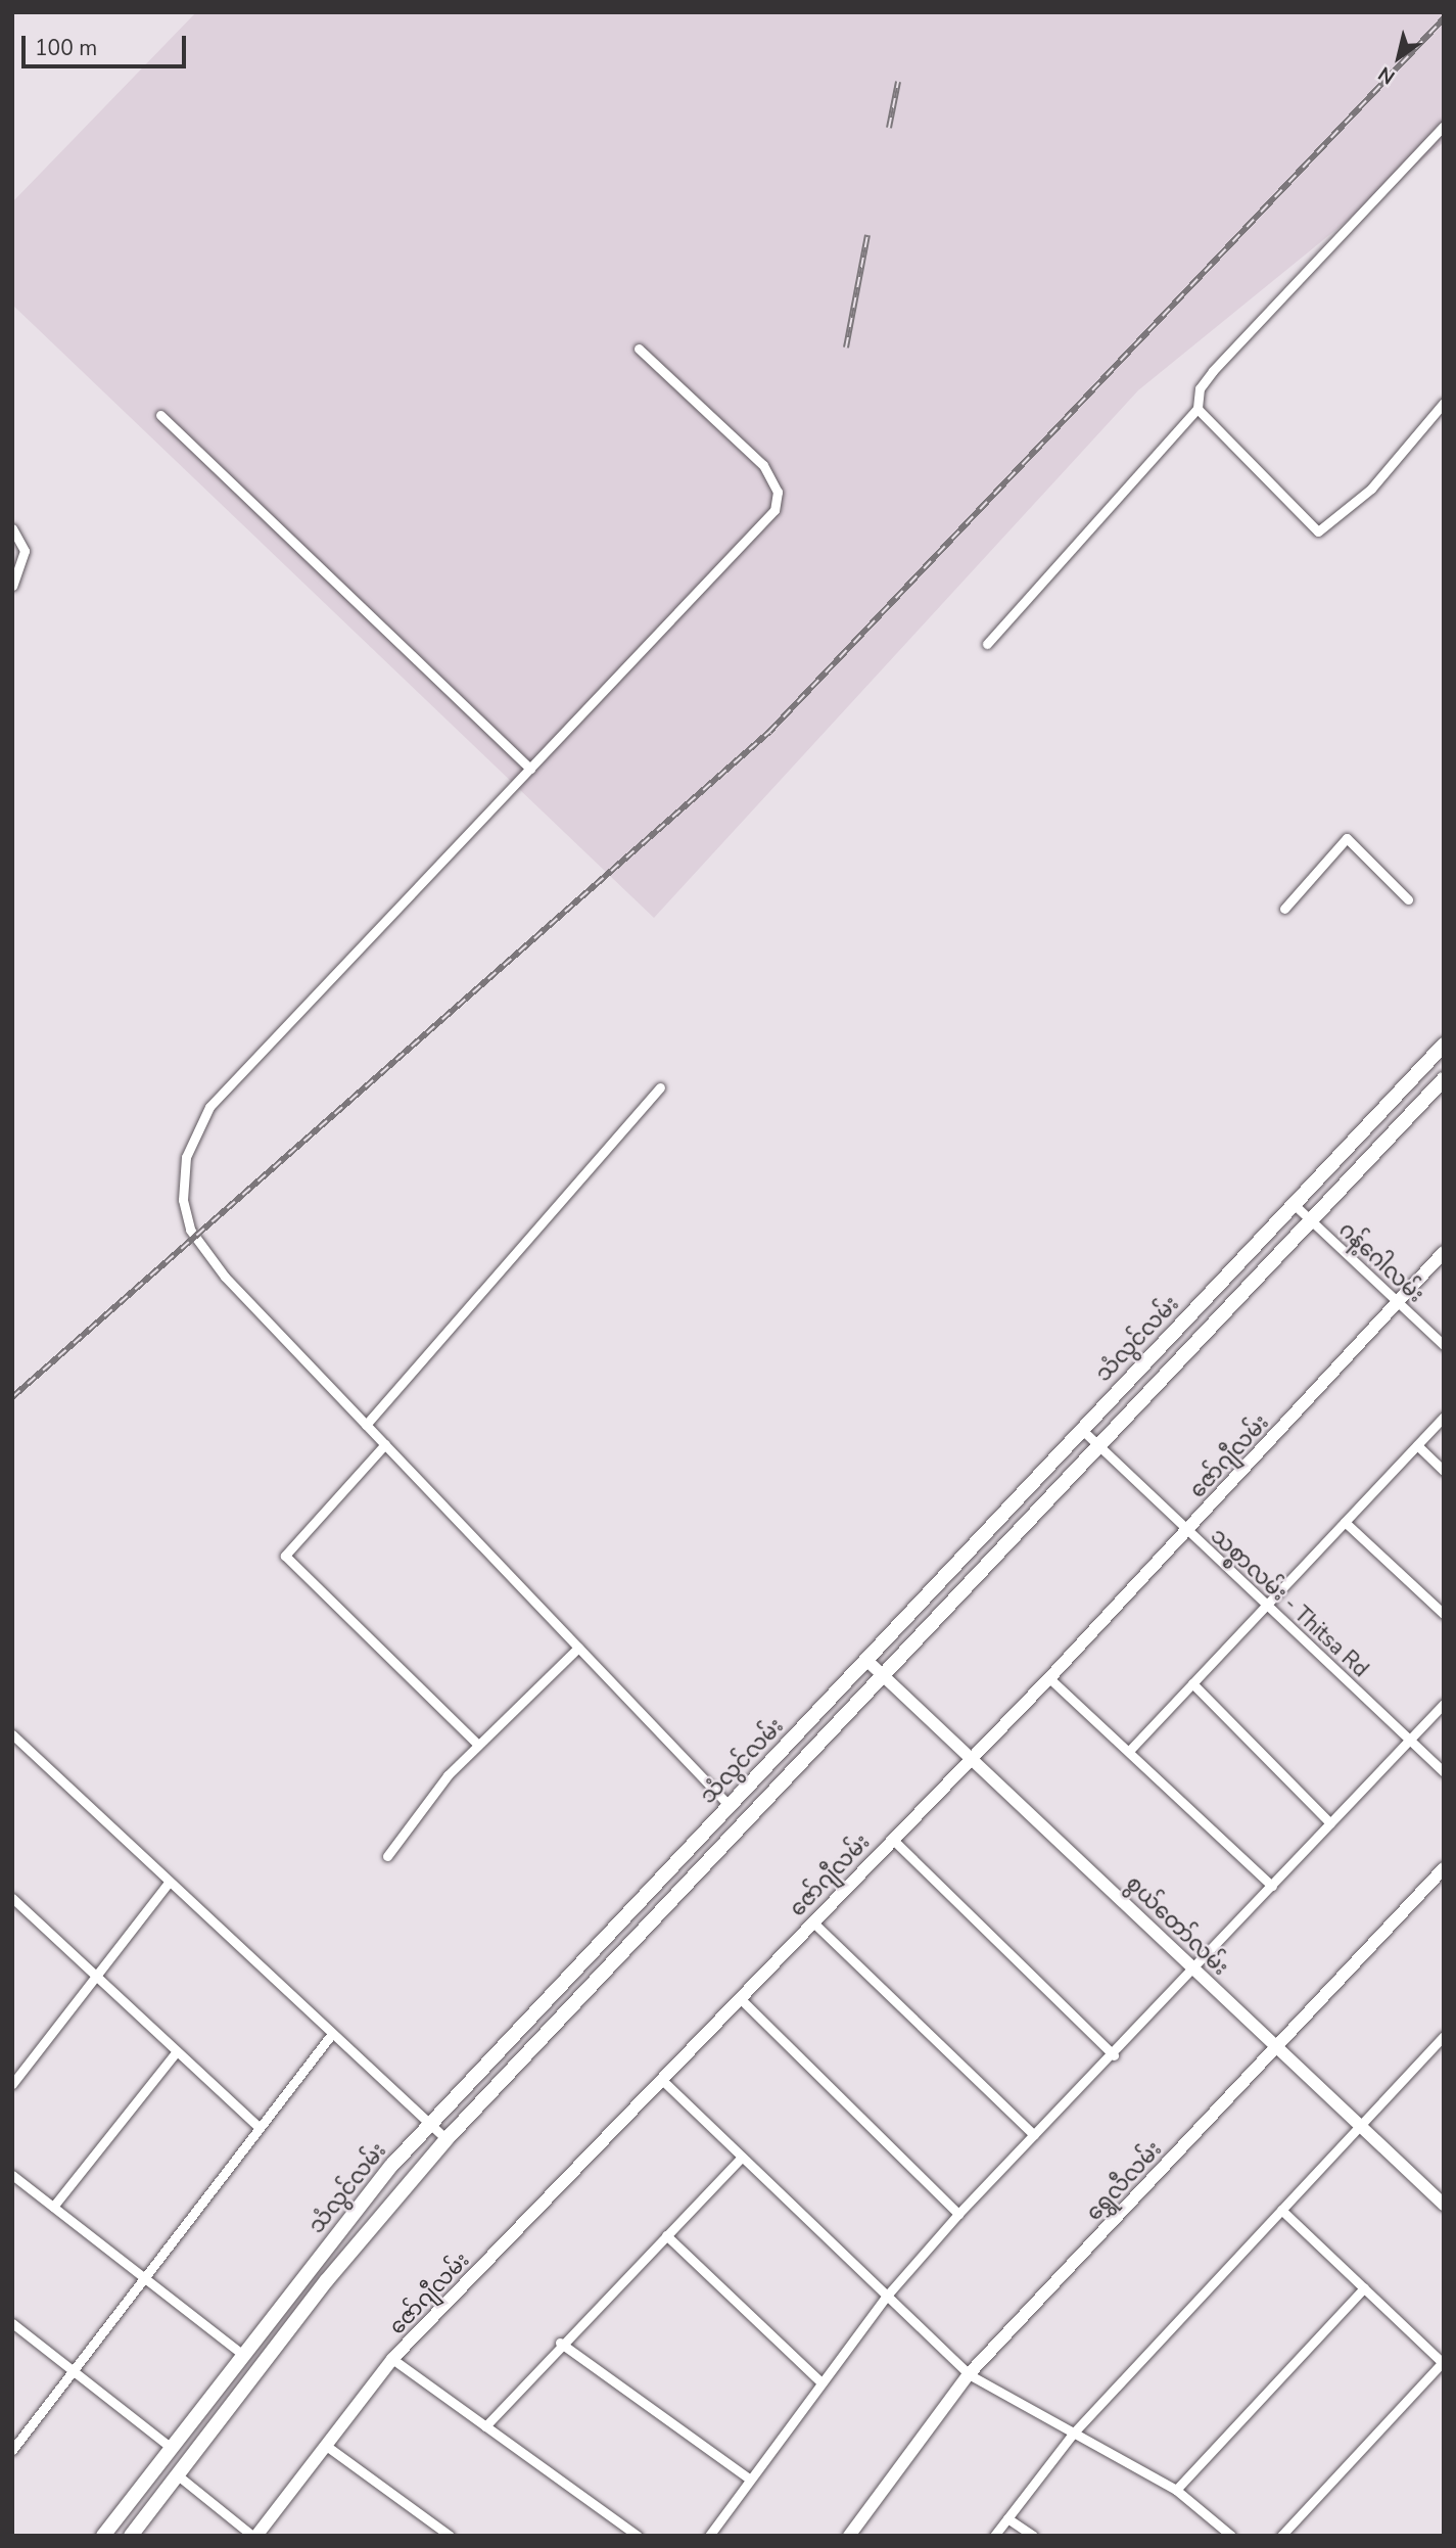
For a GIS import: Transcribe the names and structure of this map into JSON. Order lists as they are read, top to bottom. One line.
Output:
{"streets":{"main road":["သံလွင်လမ်း"],"street":["ဂန့်ဂေါလမ်း","ဇော်ဂျီလမ်း","သစ္စာလမ်း - Thitsa Rd","စွယ်တော်လမ်း","ရွှေလီလမ်း"]},"crossings":[["ဂန့်ဂေါလမ်း","သံလွင်လမ်း"],["ဂန့်ဂေါလမ်း","ဇော်ဂျီလမ်း"],["သံလွင်လမ်း","သစ္စာလမ်း - Thitsa Rd"],["သံလွင်လမ်း","စွယ်တော်လမ်း"],["ဇော်ဂျီလမ်း","သစ္စာလမ်း - Thitsa Rd"],["ဇော်ဂျီလမ်း","စွယ်တော်လမ်း"],["စွယ်တော်လမ်း","ရွှေလီလမ်း"]],"scale_bar":"100 m","north":"bottom left"}
